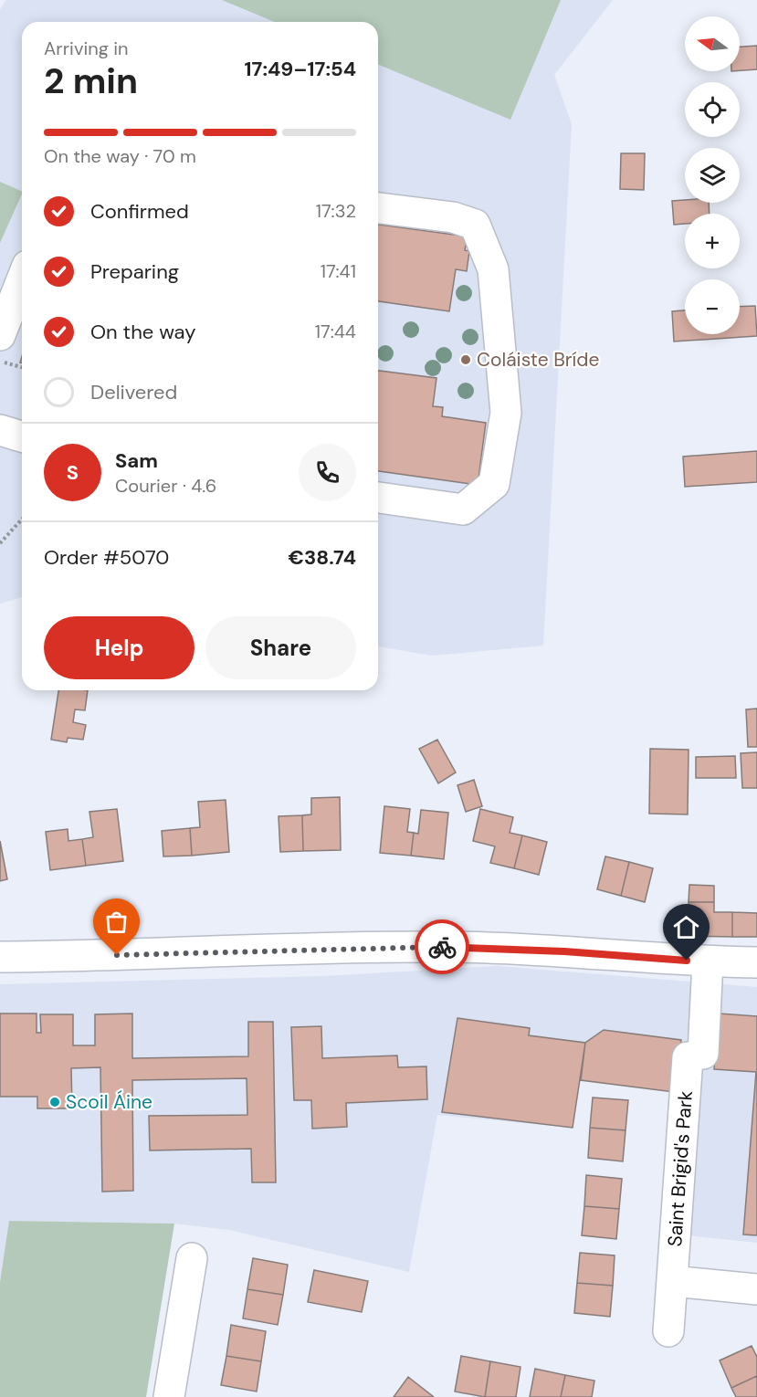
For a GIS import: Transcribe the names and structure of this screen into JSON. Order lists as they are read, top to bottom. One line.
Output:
{"streets":{"street":["Saint Brigid's Park"]},"places":["Coláiste Bríde","Scoil Áine"],"north":"left","page":{"map_buttons":["+","−"],"heading":["2 min","Arriving in","17:49–17:54"],"panel":["Sam","Courier · 4.6","Order #5070","€38.74"],"bar":"On the way · 70 m","list":[["Confirmed","17:32"],["Preparing","17:41"],["On the way","17:44"],"Delivered"],"round":"S","buttons":["Help","Share"]}}
